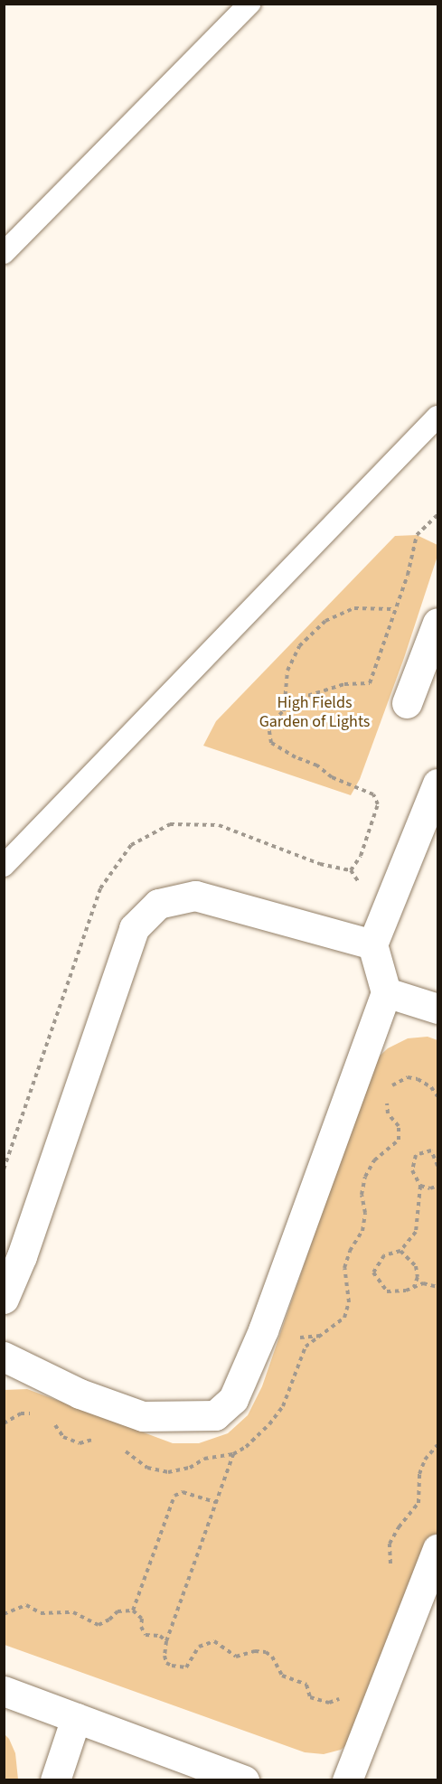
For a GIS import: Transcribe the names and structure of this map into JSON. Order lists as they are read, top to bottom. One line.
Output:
{"parks":["High Fields Garden of Lights"]}
